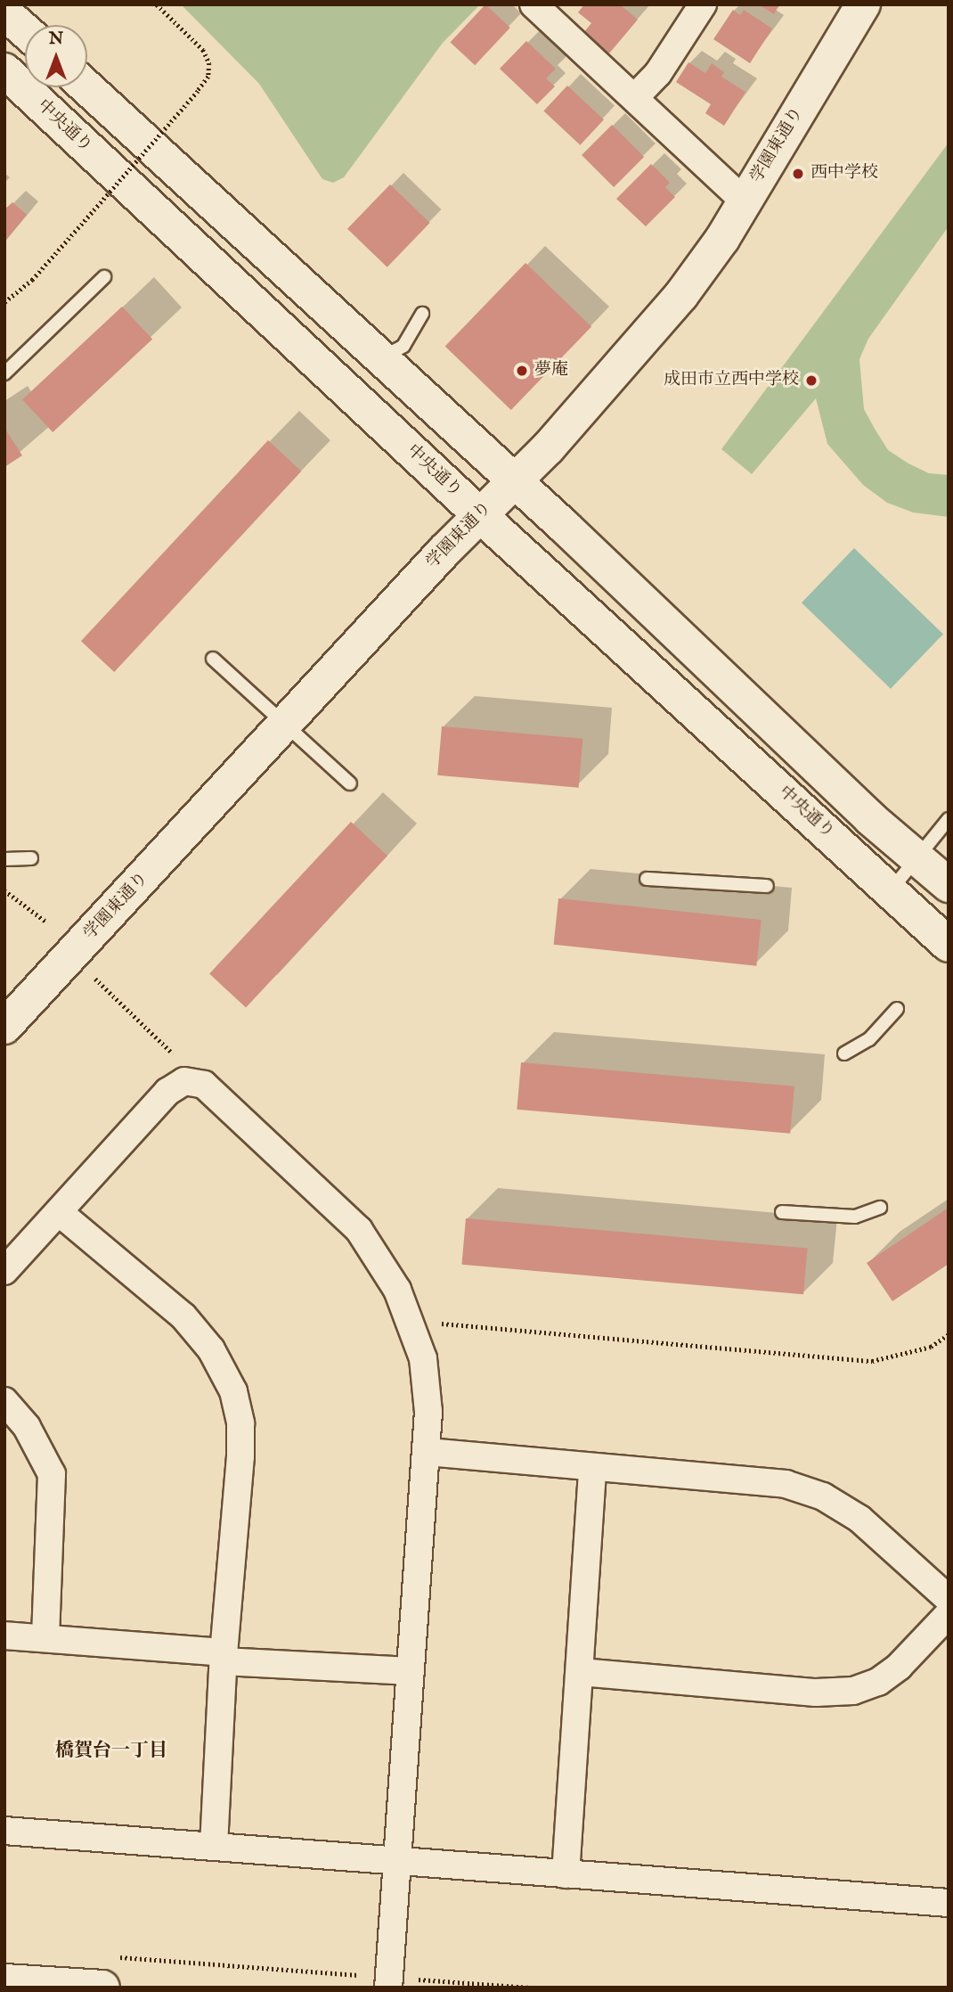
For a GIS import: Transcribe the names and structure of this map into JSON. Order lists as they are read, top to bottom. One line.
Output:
{"streets":{"street":["中央通り","学園東通り"]},"crossings":[["中央通り","学園東通り"]],"districts":["橋賀台一丁目"],"places":["西中学校","夢庵","成田市立西中学校"],"north":"top"}
